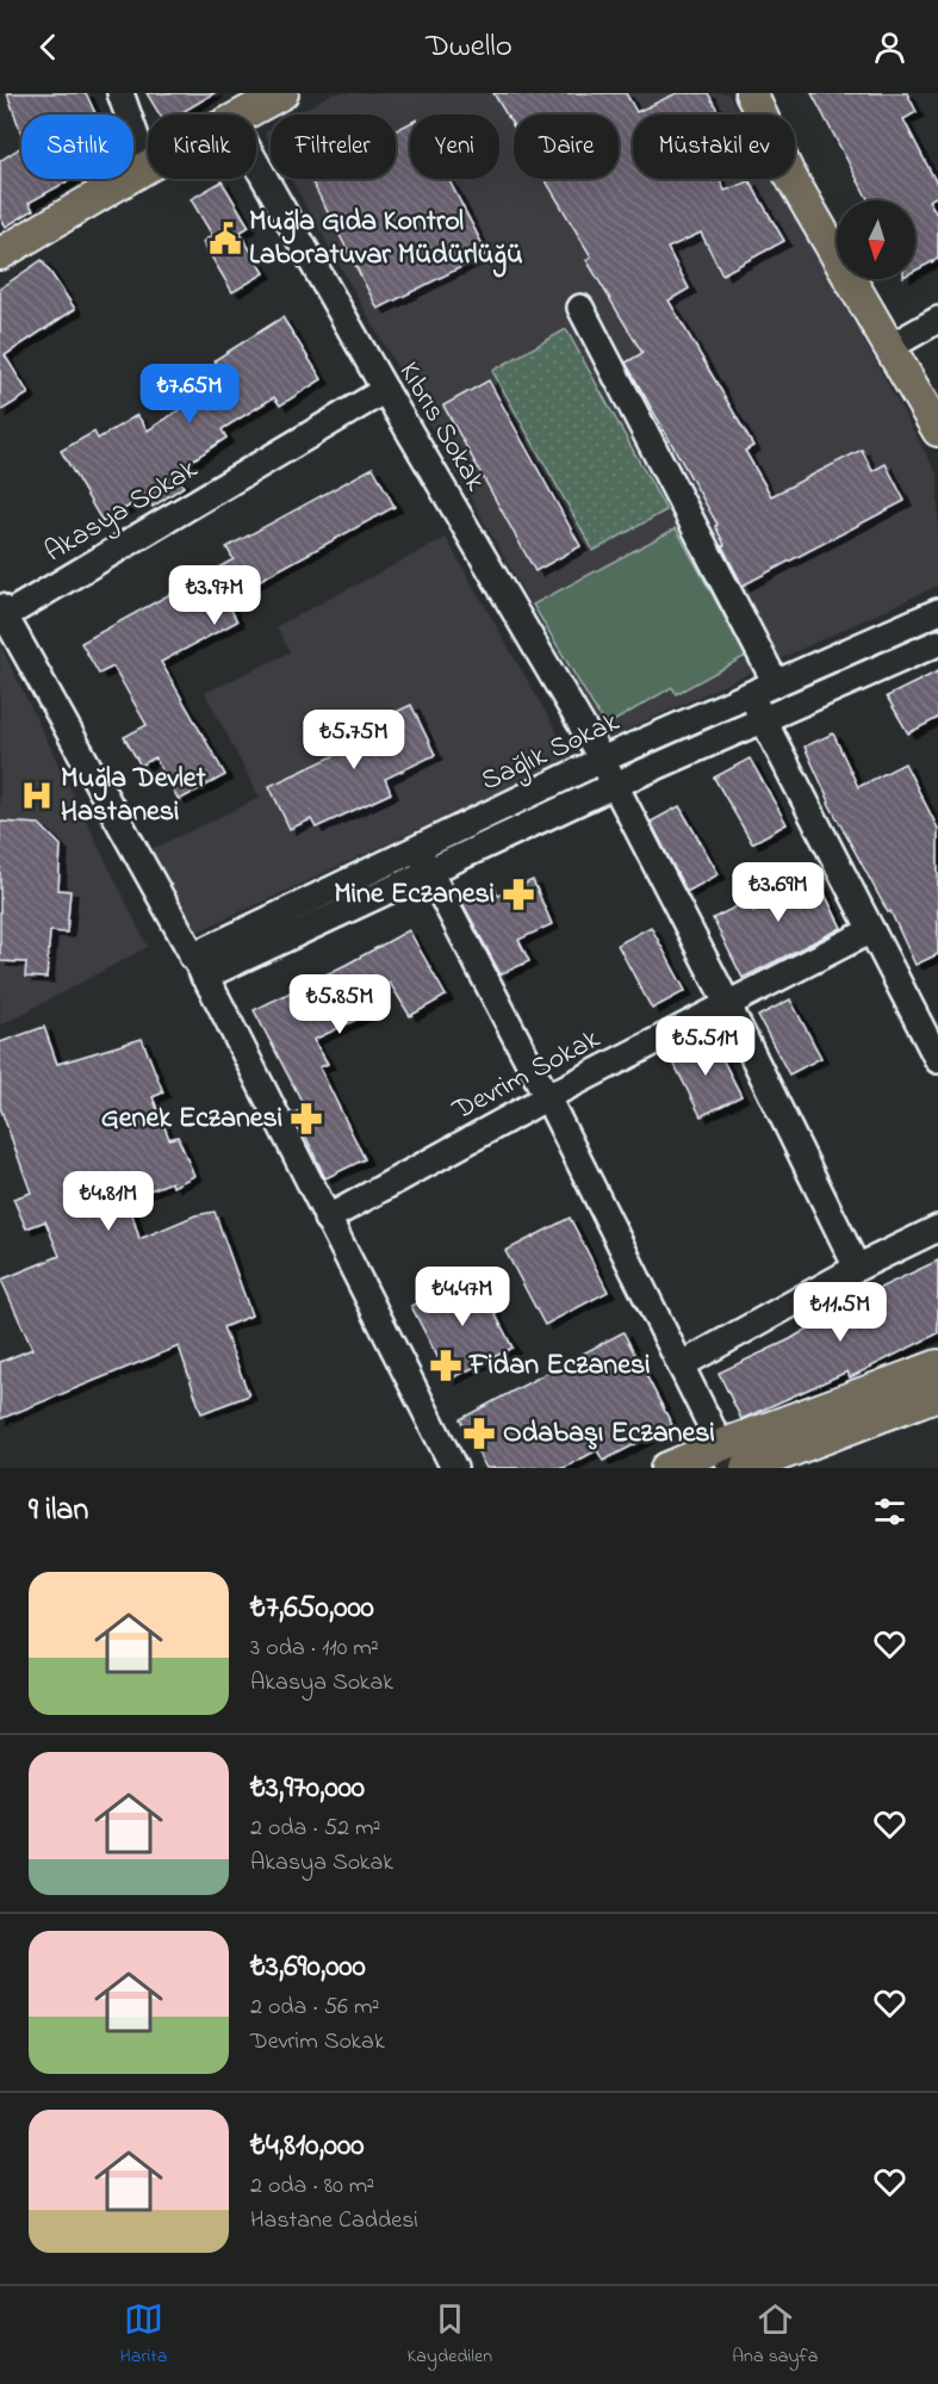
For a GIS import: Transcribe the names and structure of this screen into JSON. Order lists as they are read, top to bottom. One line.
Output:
{"streets":{"street":["Kıbrıs Sokak","Akasya Sokak","Sağlık Sokak","Devrim Sokak"]},"crossings":[["Kıbrıs Sokak","Akasya Sokak"],["Kıbrıs Sokak","Sağlık Sokak"],["Kıbrıs Sokak","Devrim Sokak"]],"places":{"public building":["Muğla Gıda Kontrol Laboratuvar Müdürlüğü"],"hospital":["Muğla Devlet Hastanesi"],"pharmacy":["Mine Eczanesi","Genek Eczanesi","Fidan Eczanesi","Odabaşı Eczanesi"]},"north":"bottom","page":{"header":"Dwello","chip":["Satılık","Kiralık","Filtreler","Yeni","Daire","Müstakil ev"],"price":["₺7.65M","₺3.97M","₺5.75M","₺3.69M","₺5.85M","₺5.51M","₺4.81M","₺4.47M","₺11.5M"],"heading":"9 ilan","list":[{"name":"₺7,650,000","note":"3 oda · 110 m² · Akasya Sokak"},{"name":"₺3,970,000","note":"2 oda · 52 m² · Akasya Sokak"},{"name":"₺3,690,000","note":"2 oda · 56 m² · Devrim Sokak"},{"name":"₺4,810,000","note":"2 oda · 80 m² · Hastane Caddesi"}],"tabs":["Harita","Kaydedilen","Ana sayfa"]}}
